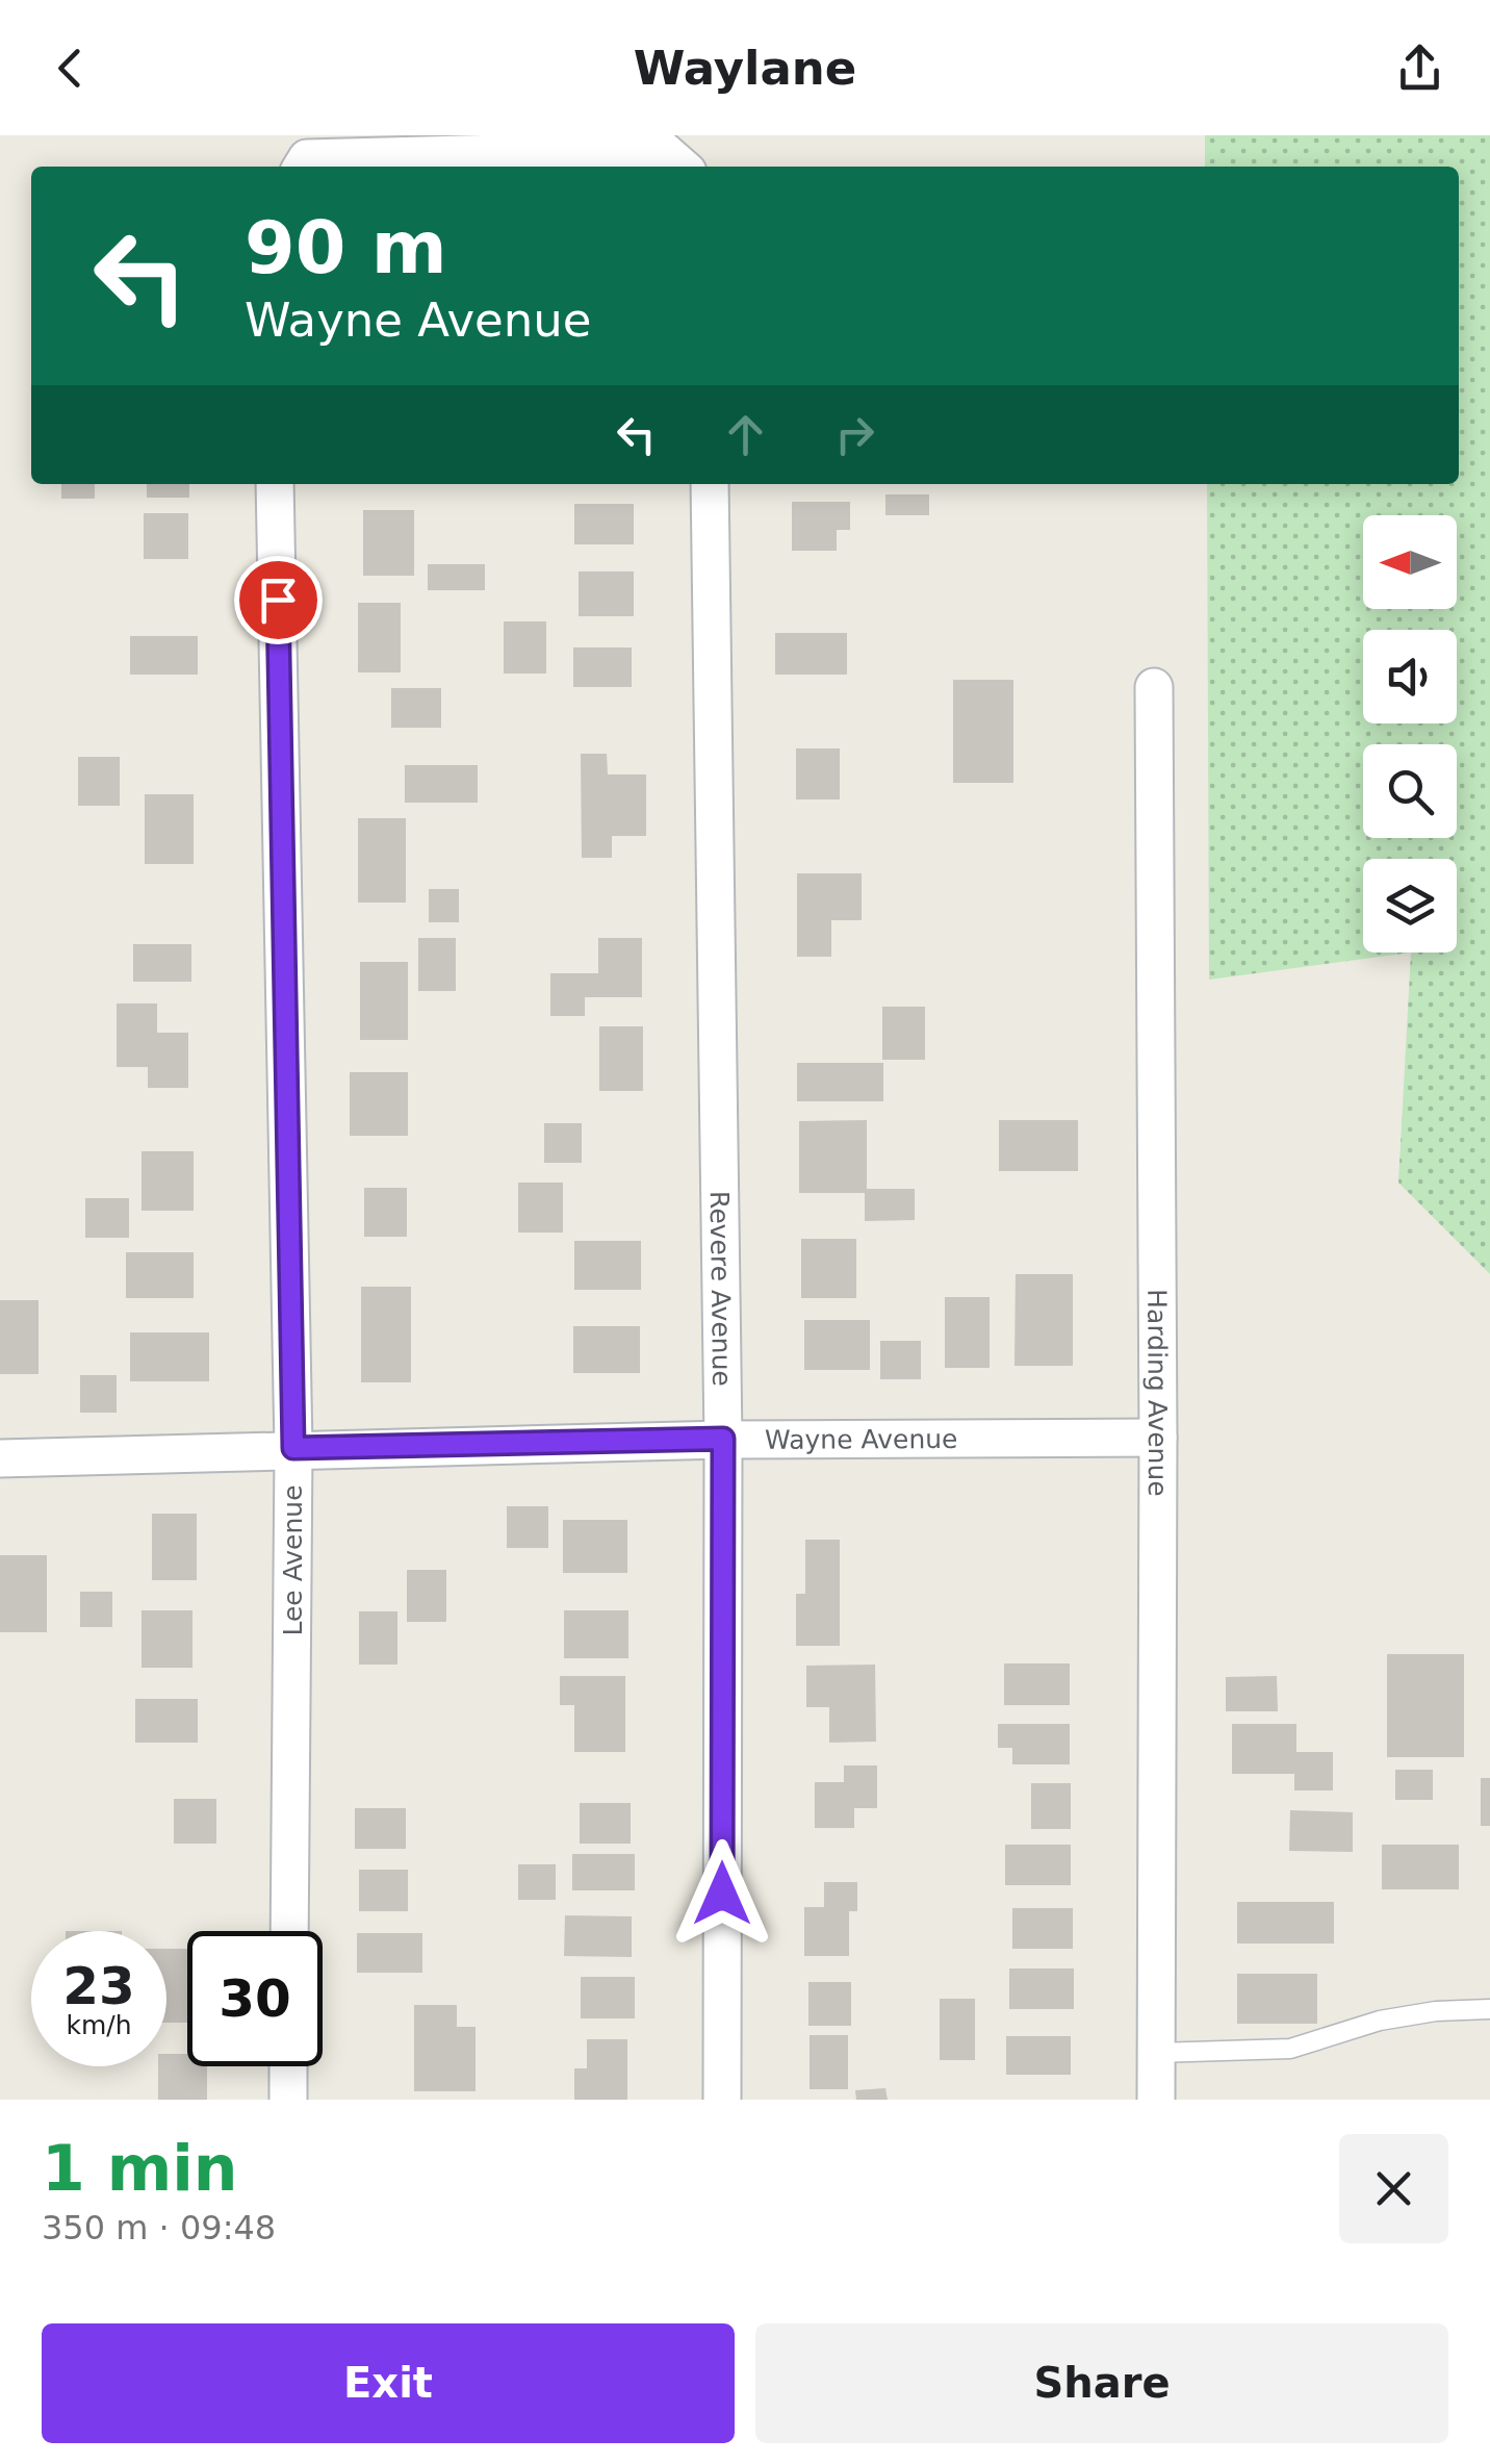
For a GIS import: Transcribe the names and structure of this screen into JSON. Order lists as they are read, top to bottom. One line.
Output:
{"streets":{"street":["Revere Avenue","Harding Avenue","Wayne Avenue","Lee Avenue"]},"crossings":[["Revere Avenue","Wayne Avenue"],["Harding Avenue","Wayne Avenue"],["Wayne Avenue","Lee Avenue"]],"north":"left","page":{"header":"Waylane","turn":["90 m","Wayne Avenue"],"speed":"23 km/h","limit":"30","heading":["1 min","350 m · 09:48"],"buttons":["Exit","Share"]}}
